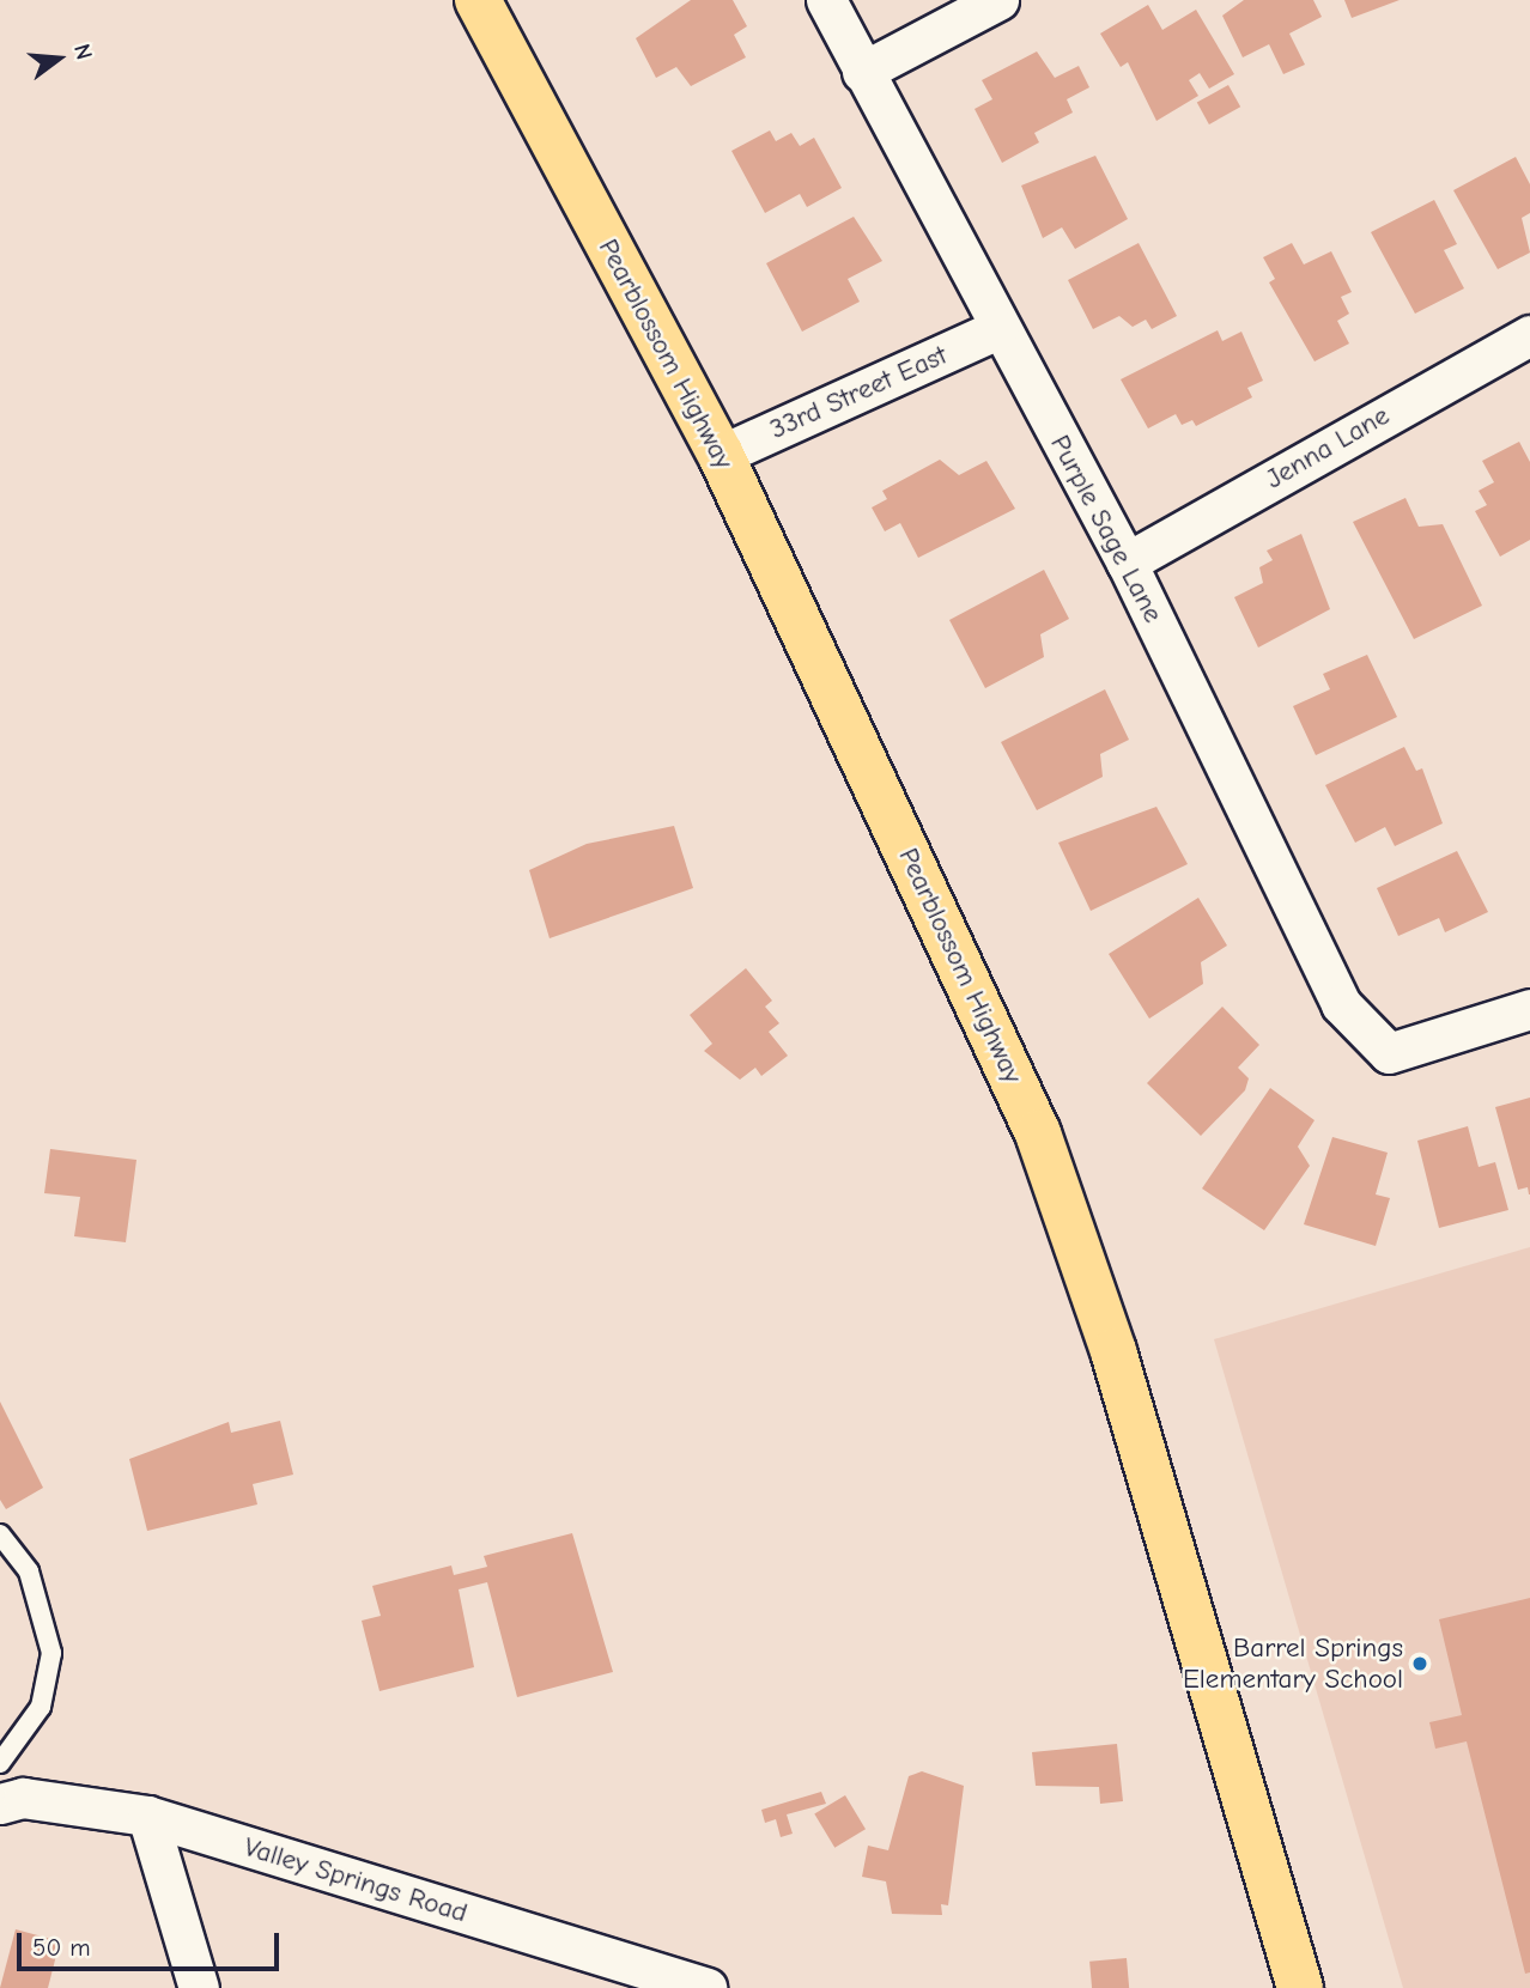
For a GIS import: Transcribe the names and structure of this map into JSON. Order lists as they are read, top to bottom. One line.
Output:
{"streets":{"main road":["Pearblossom Highway"],"street":["33rd Street East","Jenna Lane","Purple Sage Lane","Valley Springs Road"]},"crossings":[["Pearblossom Highway","33rd Street East"],["33rd Street East","Purple Sage Lane"],["Jenna Lane","Purple Sage Lane"]],"places":["Barrel Springs Elementary School"],"scale_bar":"50 m","north":"right"}
